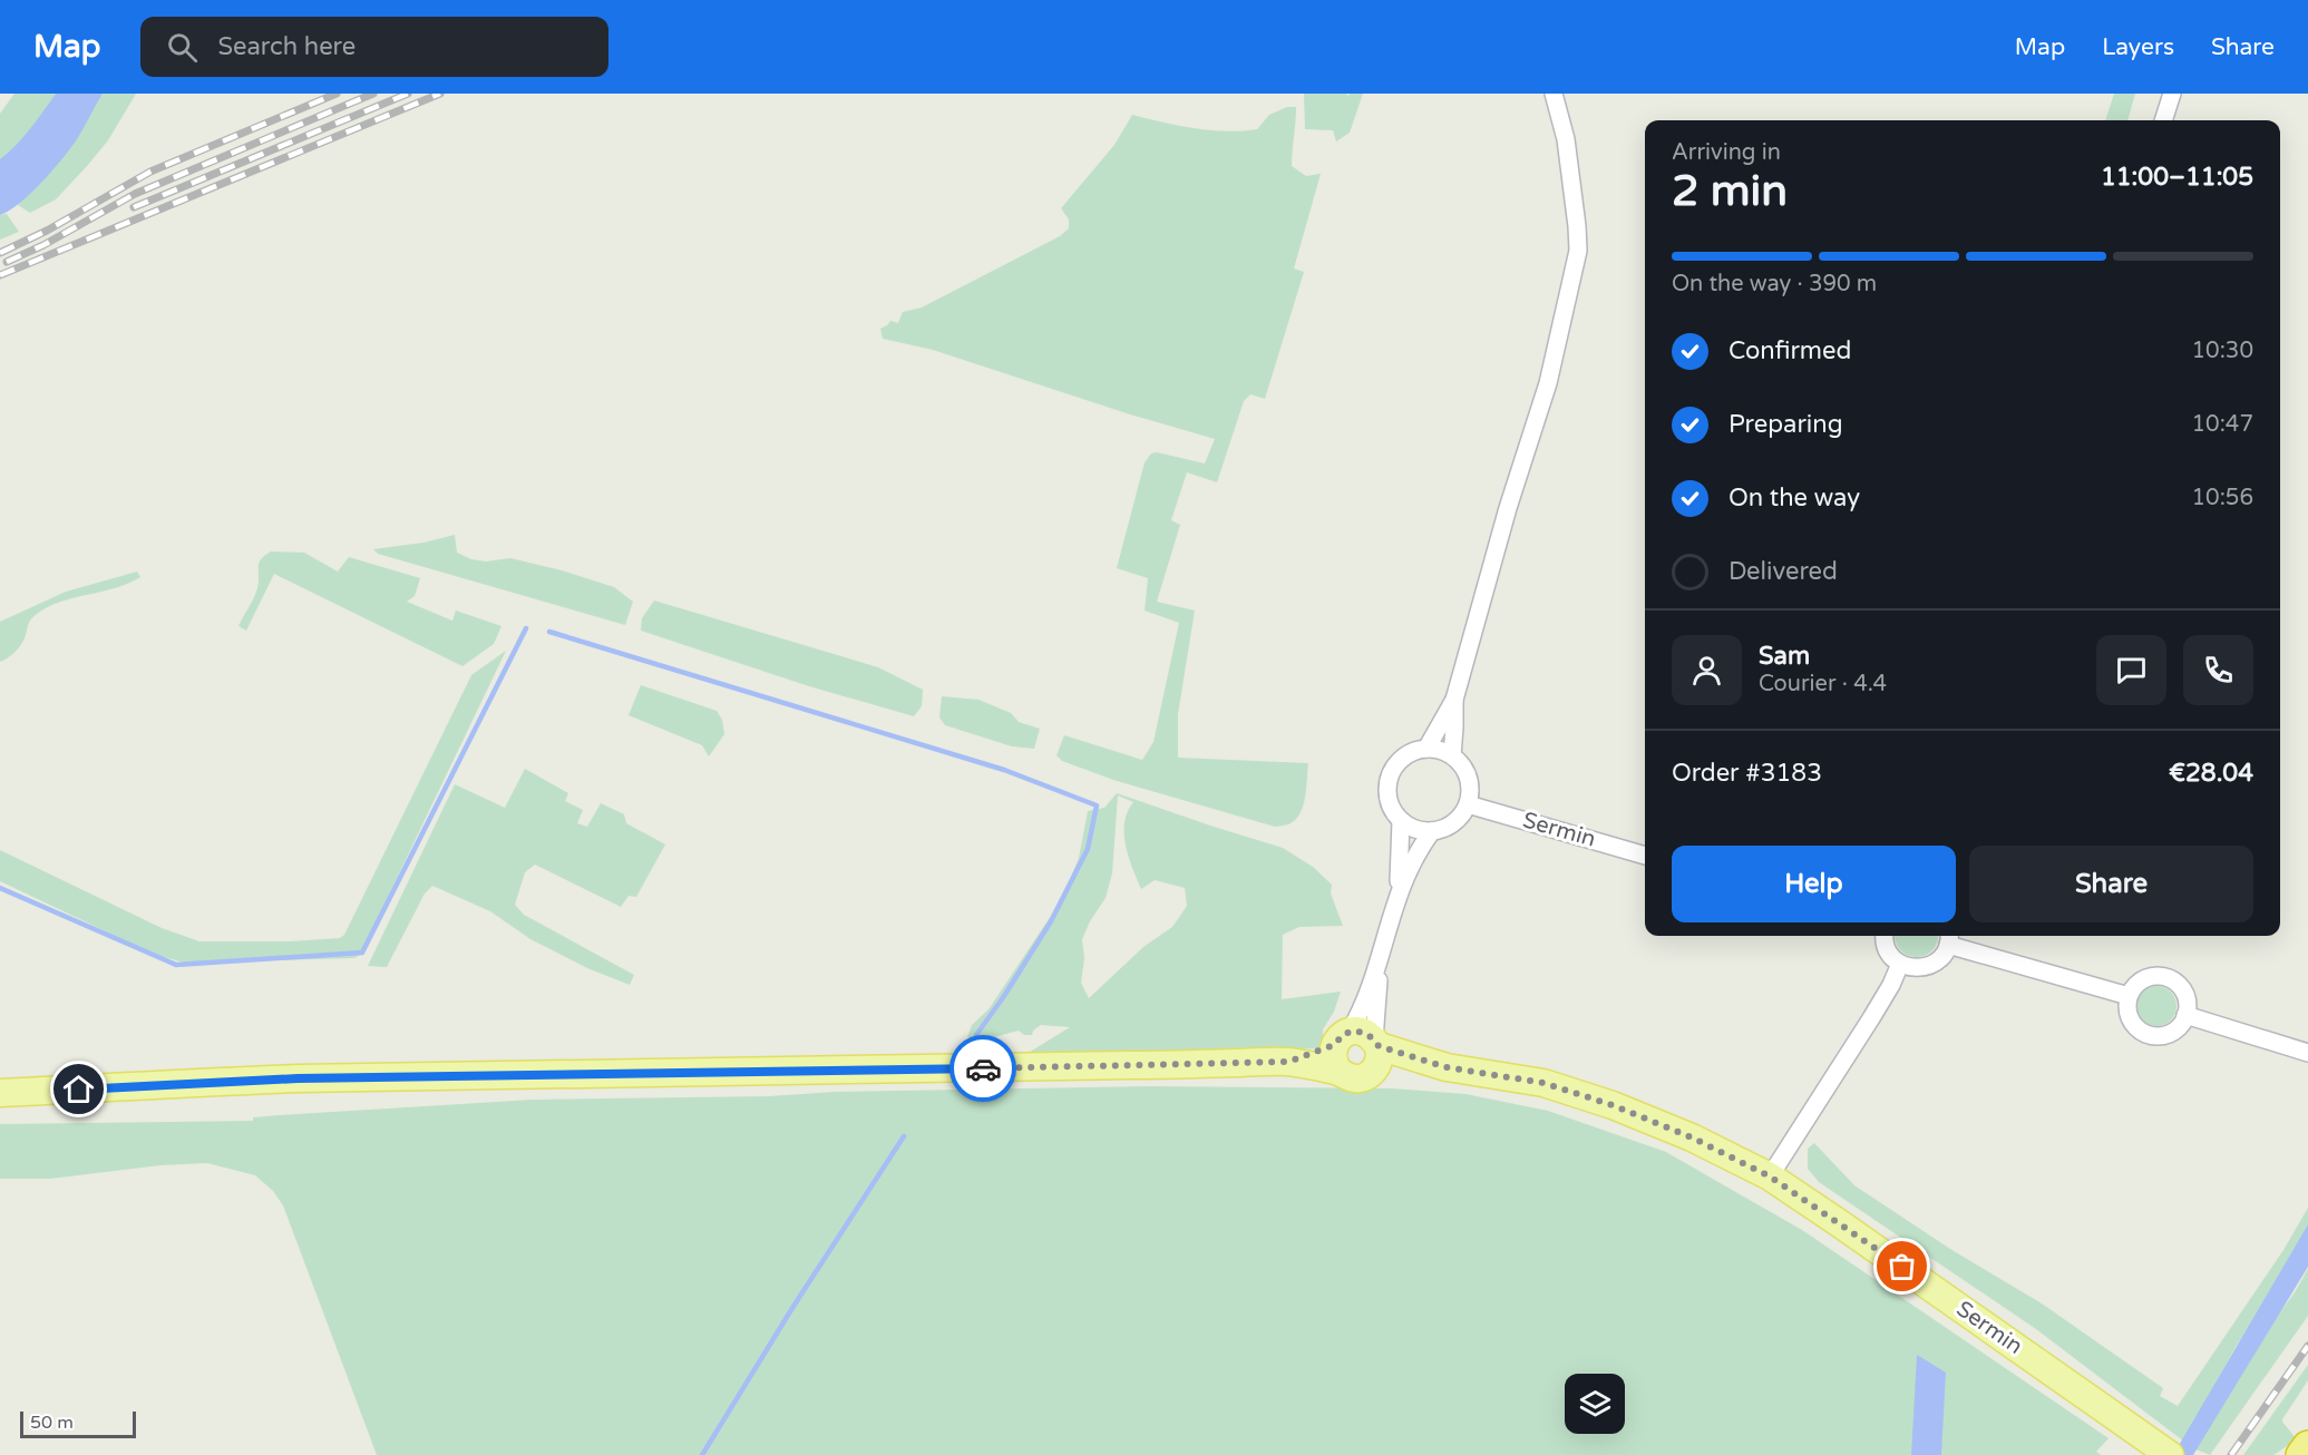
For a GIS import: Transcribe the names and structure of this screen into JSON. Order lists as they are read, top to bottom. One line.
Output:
{"streets":{"main road":["Sermin"]},"scale_bar":"50 m","page":{"header":"Map","search":"Search here","nav":["Map","Layers","Share"],"heading":["2 min","Arriving in","11:00–11:05"],"panel":["Sam","Courier · 4.4","Order #3183","€28.04"],"bar":"On the way · 390 m","list":[["Confirmed","10:30"],["Preparing","10:47"],["On the way","10:56"],"Delivered"],"buttons":["Help","Share"],"scale":"50 m"}}
